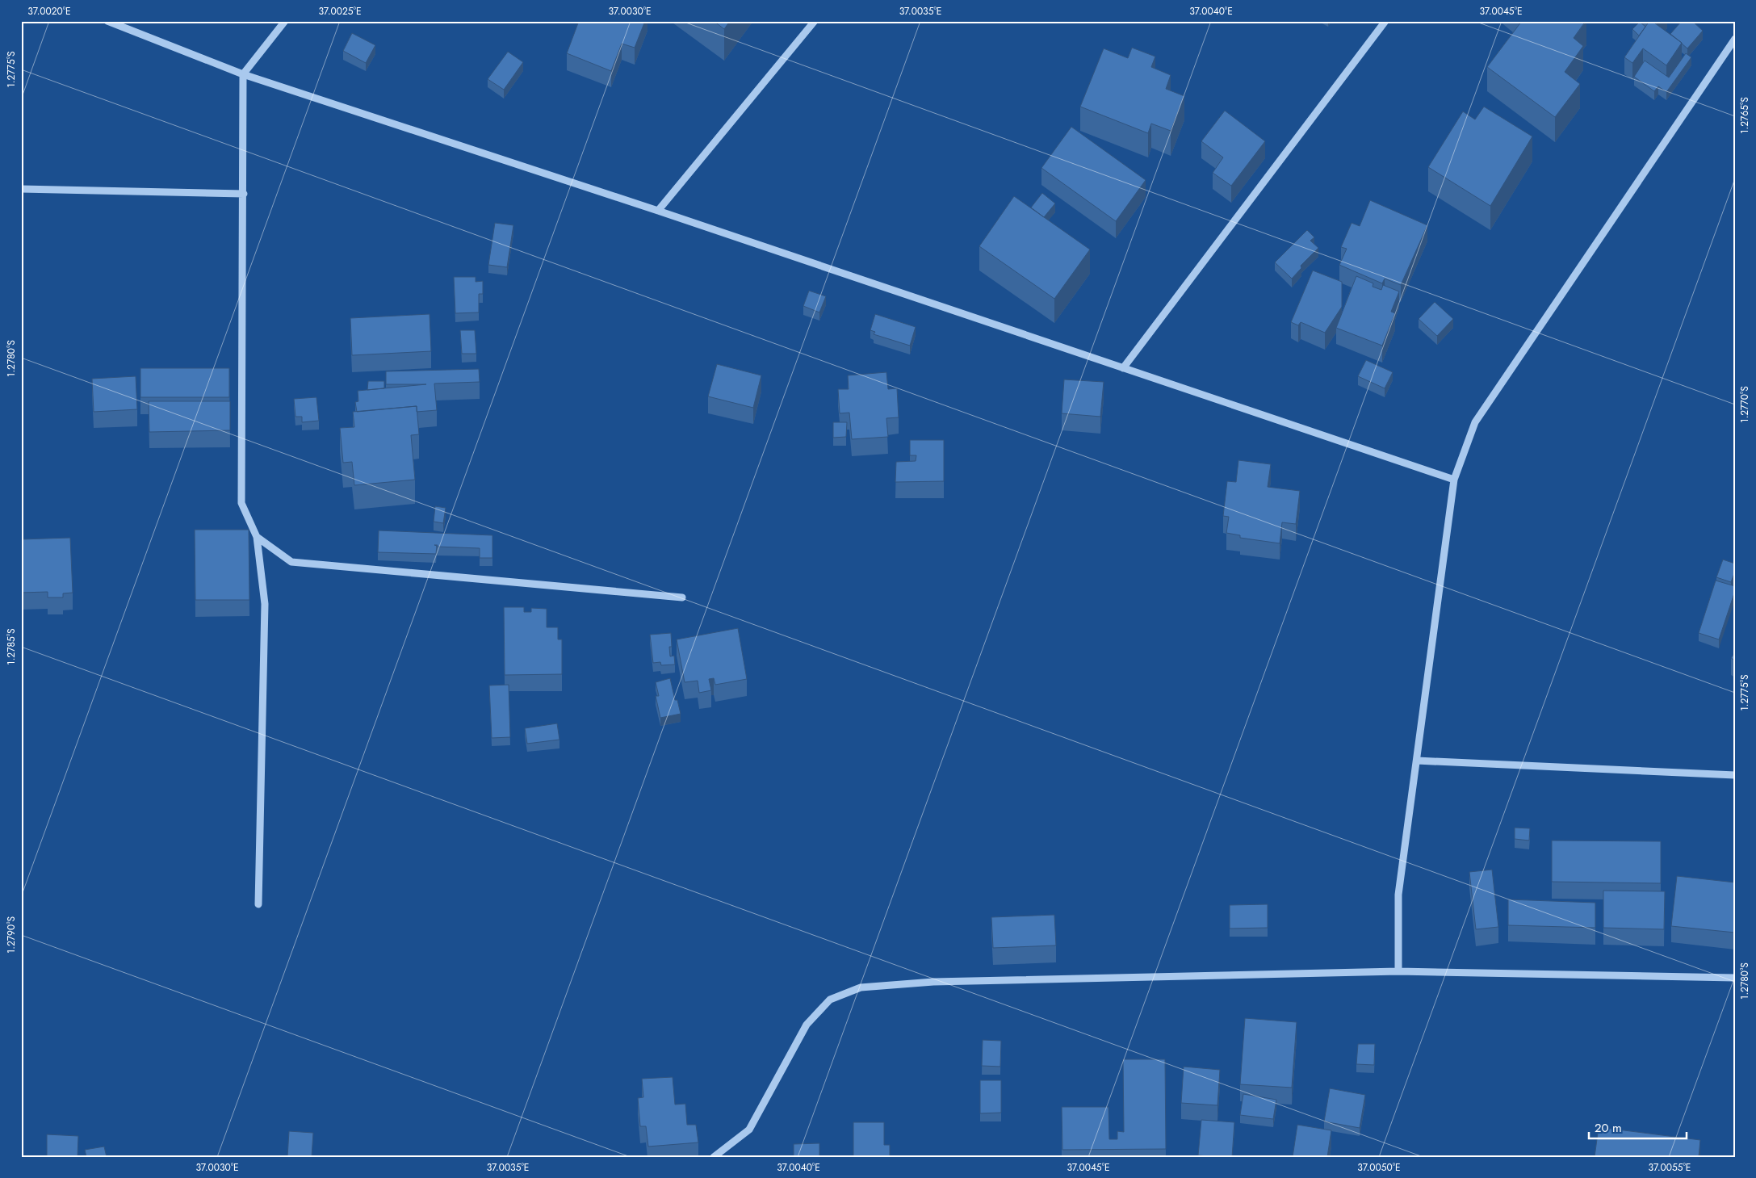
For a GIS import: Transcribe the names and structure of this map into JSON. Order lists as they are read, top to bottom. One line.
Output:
{"scale_bar":"20 m","coordinates":["37.0020°E","37.0025°E","37.0030°E","37.0035°E","37.0040°E","37.0045°E","1.2775°S","1.2765°S","1.2780°S","1.2770°S","1.2785°S","1.2790°S","37.0050°E","37.0055°E"]}
